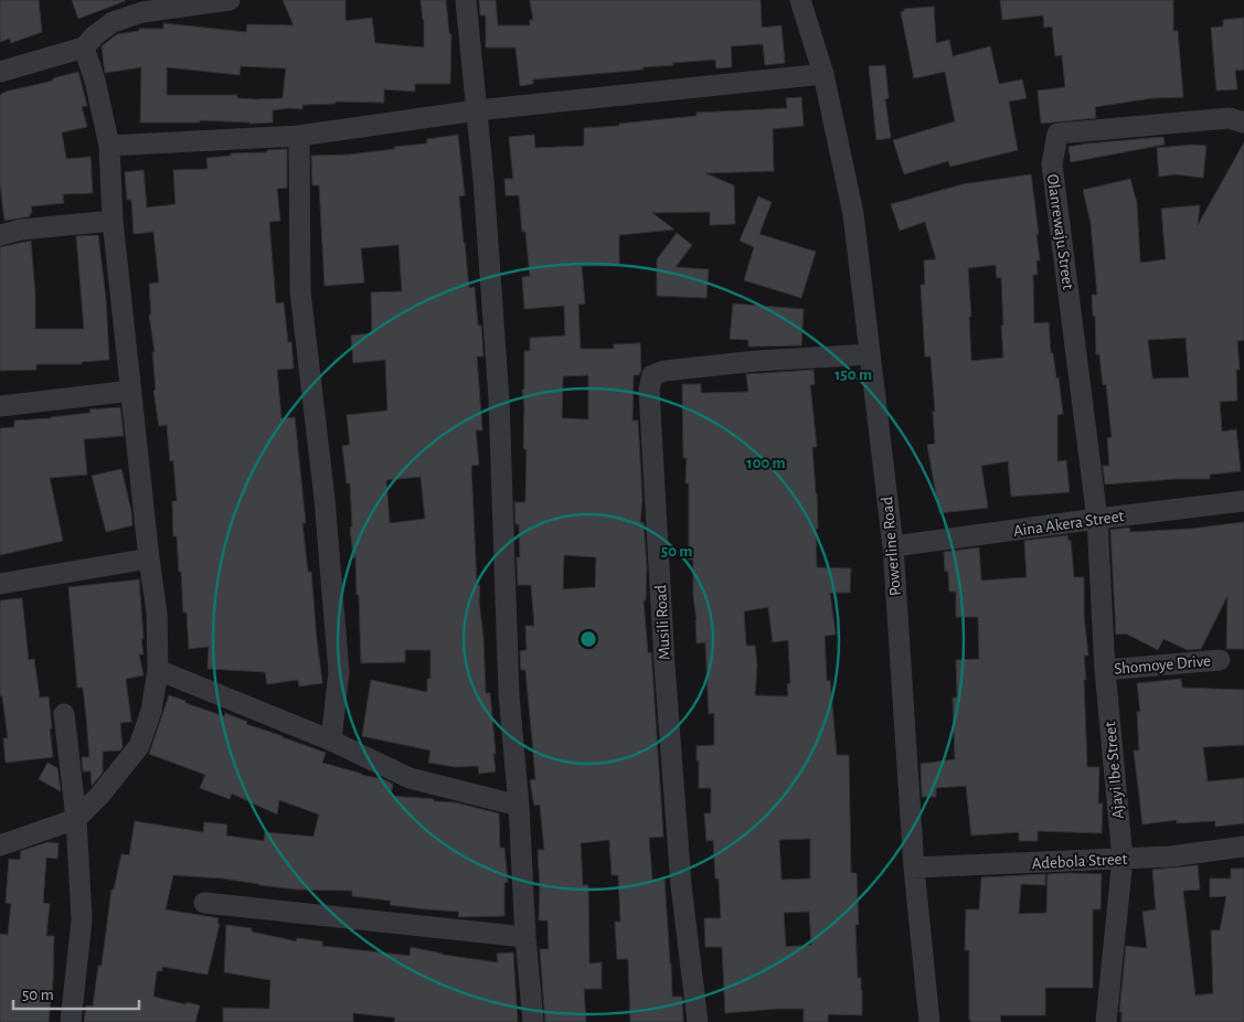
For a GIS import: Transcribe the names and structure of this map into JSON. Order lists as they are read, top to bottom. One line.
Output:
{"streets":{"street":["Olanrewaju Street","Aina Akera Street","Powerline Road","Musili Road","Shomoye Drive","Ajayi Ibe Street","Adebola Street"]},"crossings":[["Olanrewaju Street","Aina Akera Street"],["Olanrewaju Street","Ajayi Ibe Street"],["Aina Akera Street","Powerline Road"],["Aina Akera Street","Ajayi Ibe Street"],["Powerline Road","Musili Road"],["Powerline Road","Adebola Street"],["Shomoye Drive","Ajayi Ibe Street"],["Ajayi Ibe Street","Adebola Street"]],"scale_bar":"50 m","rings":["150 m","100 m","50 m"]}
